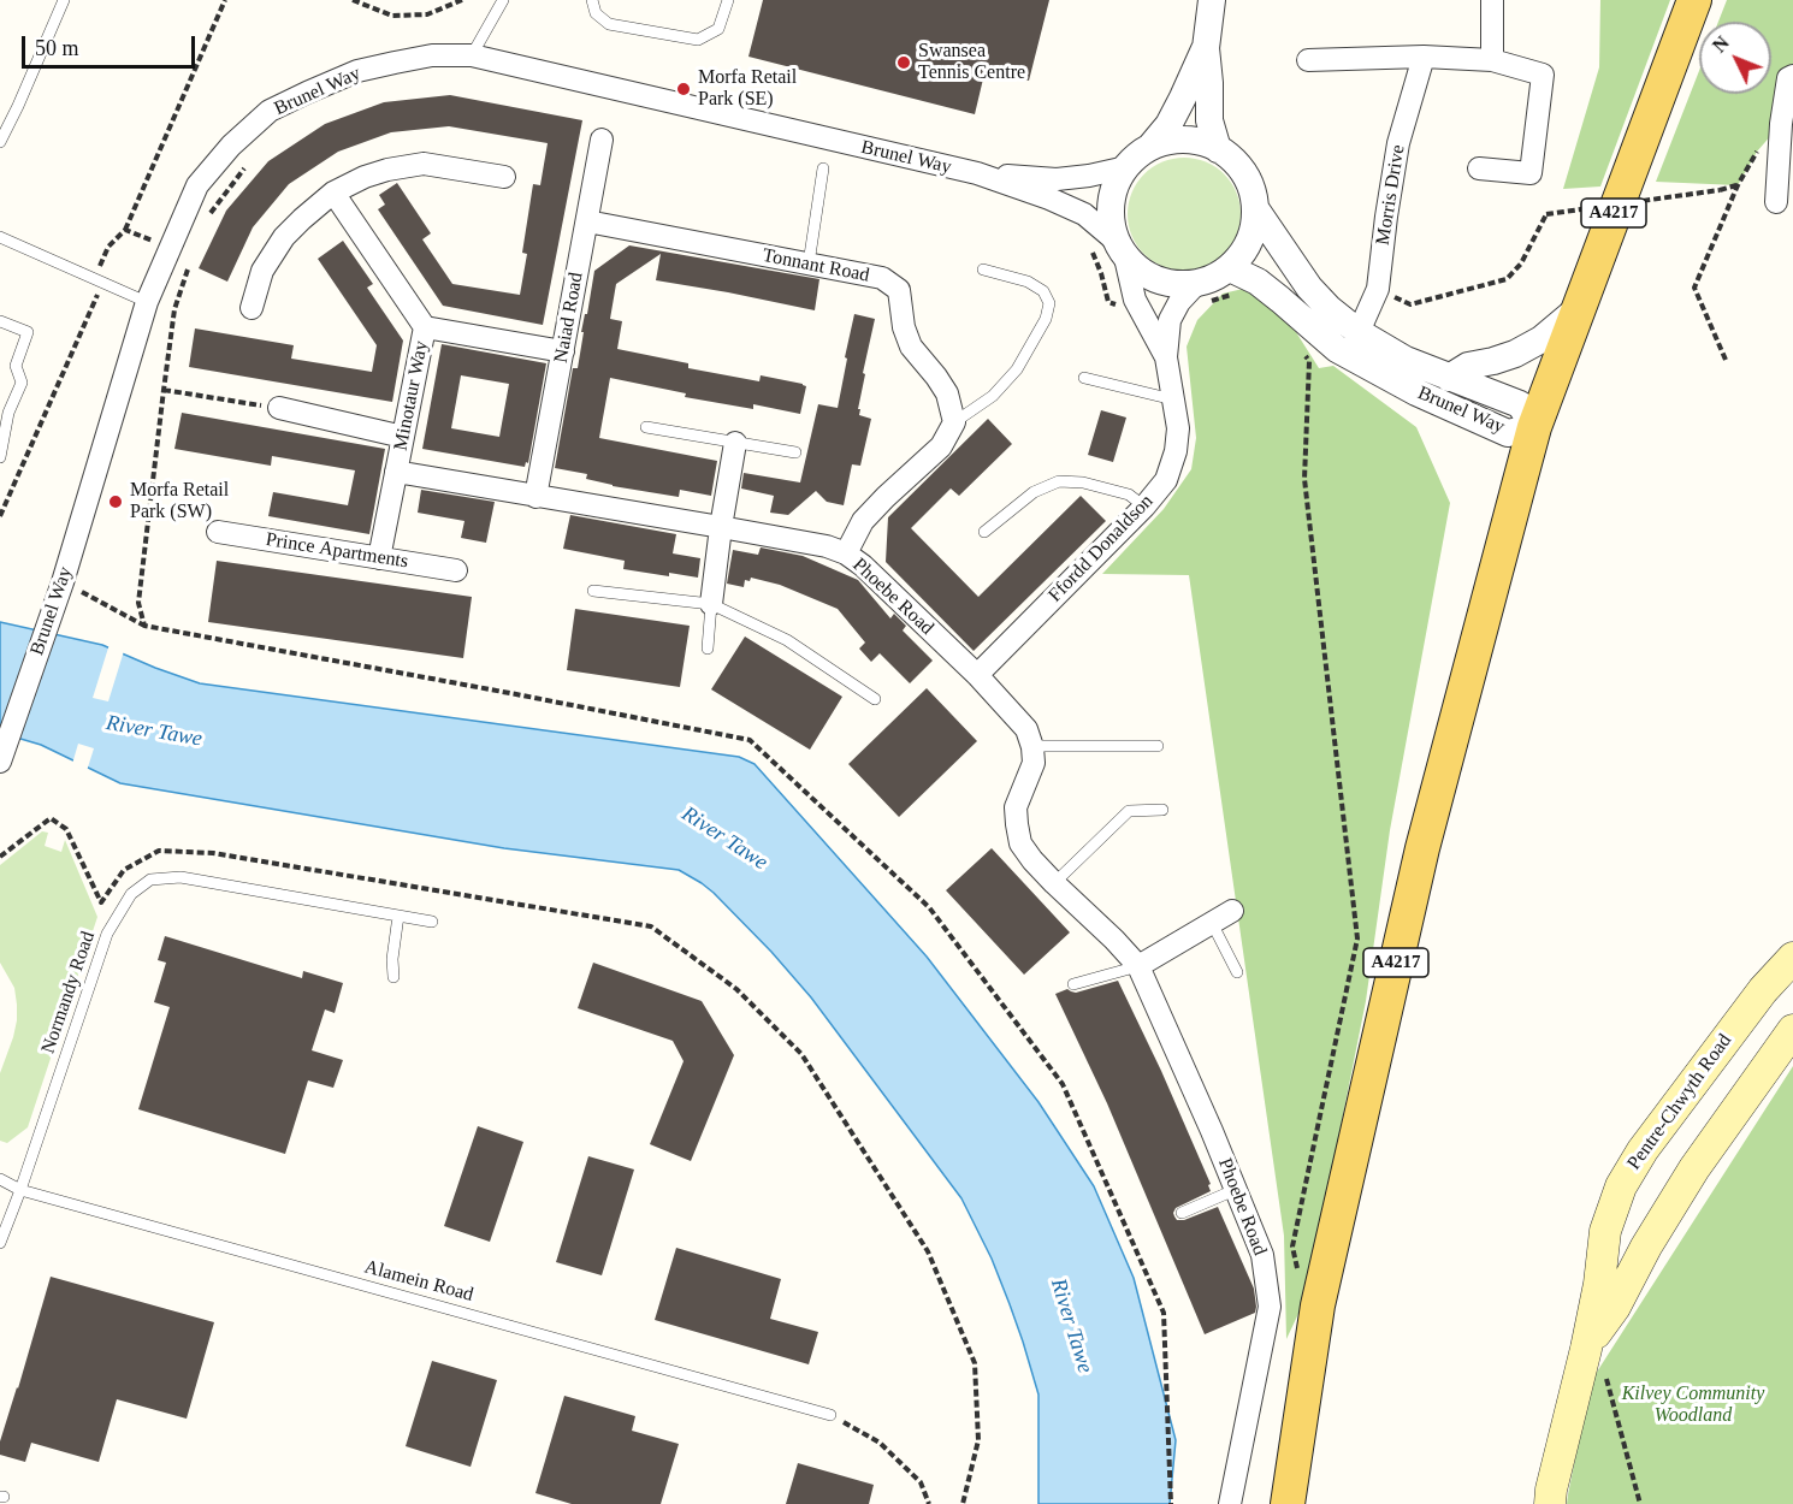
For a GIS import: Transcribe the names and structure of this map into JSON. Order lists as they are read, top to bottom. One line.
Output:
{"streets":{"main road":["A4217","Pentre-Chwyth Road"],"street":["Brunel Way","Morris Drive","Tonnant Road","Naiad Road","Minotaur Way","Ffordd Donaldson","Prince Apartments","Phoebe Road"],"lane":["Normandy Road","Alamein Road"]},"crossings":[["Brunel Way","Morris Drive"],["Brunel Way","A4217"],["Brunel Way","Ffordd Donaldson"],["Tonnant Road","Naiad Road"],["Naiad Road","Minotaur Way"],["Naiad Road","Phoebe Road"],["Minotaur Way","Prince Apartments"],["Minotaur Way","Phoebe Road"],["Ffordd Donaldson","Phoebe Road"],["Normandy Road","Alamein Road"]],"water":["River Tawe"],"parks":["Kilvey Community Woodland"],"places":["Swansea Tennis Centre","Morfa Retail Park (SE)","Morfa Retail Park (SW)"],"scale_bar":"50 m","north":"top left"}
